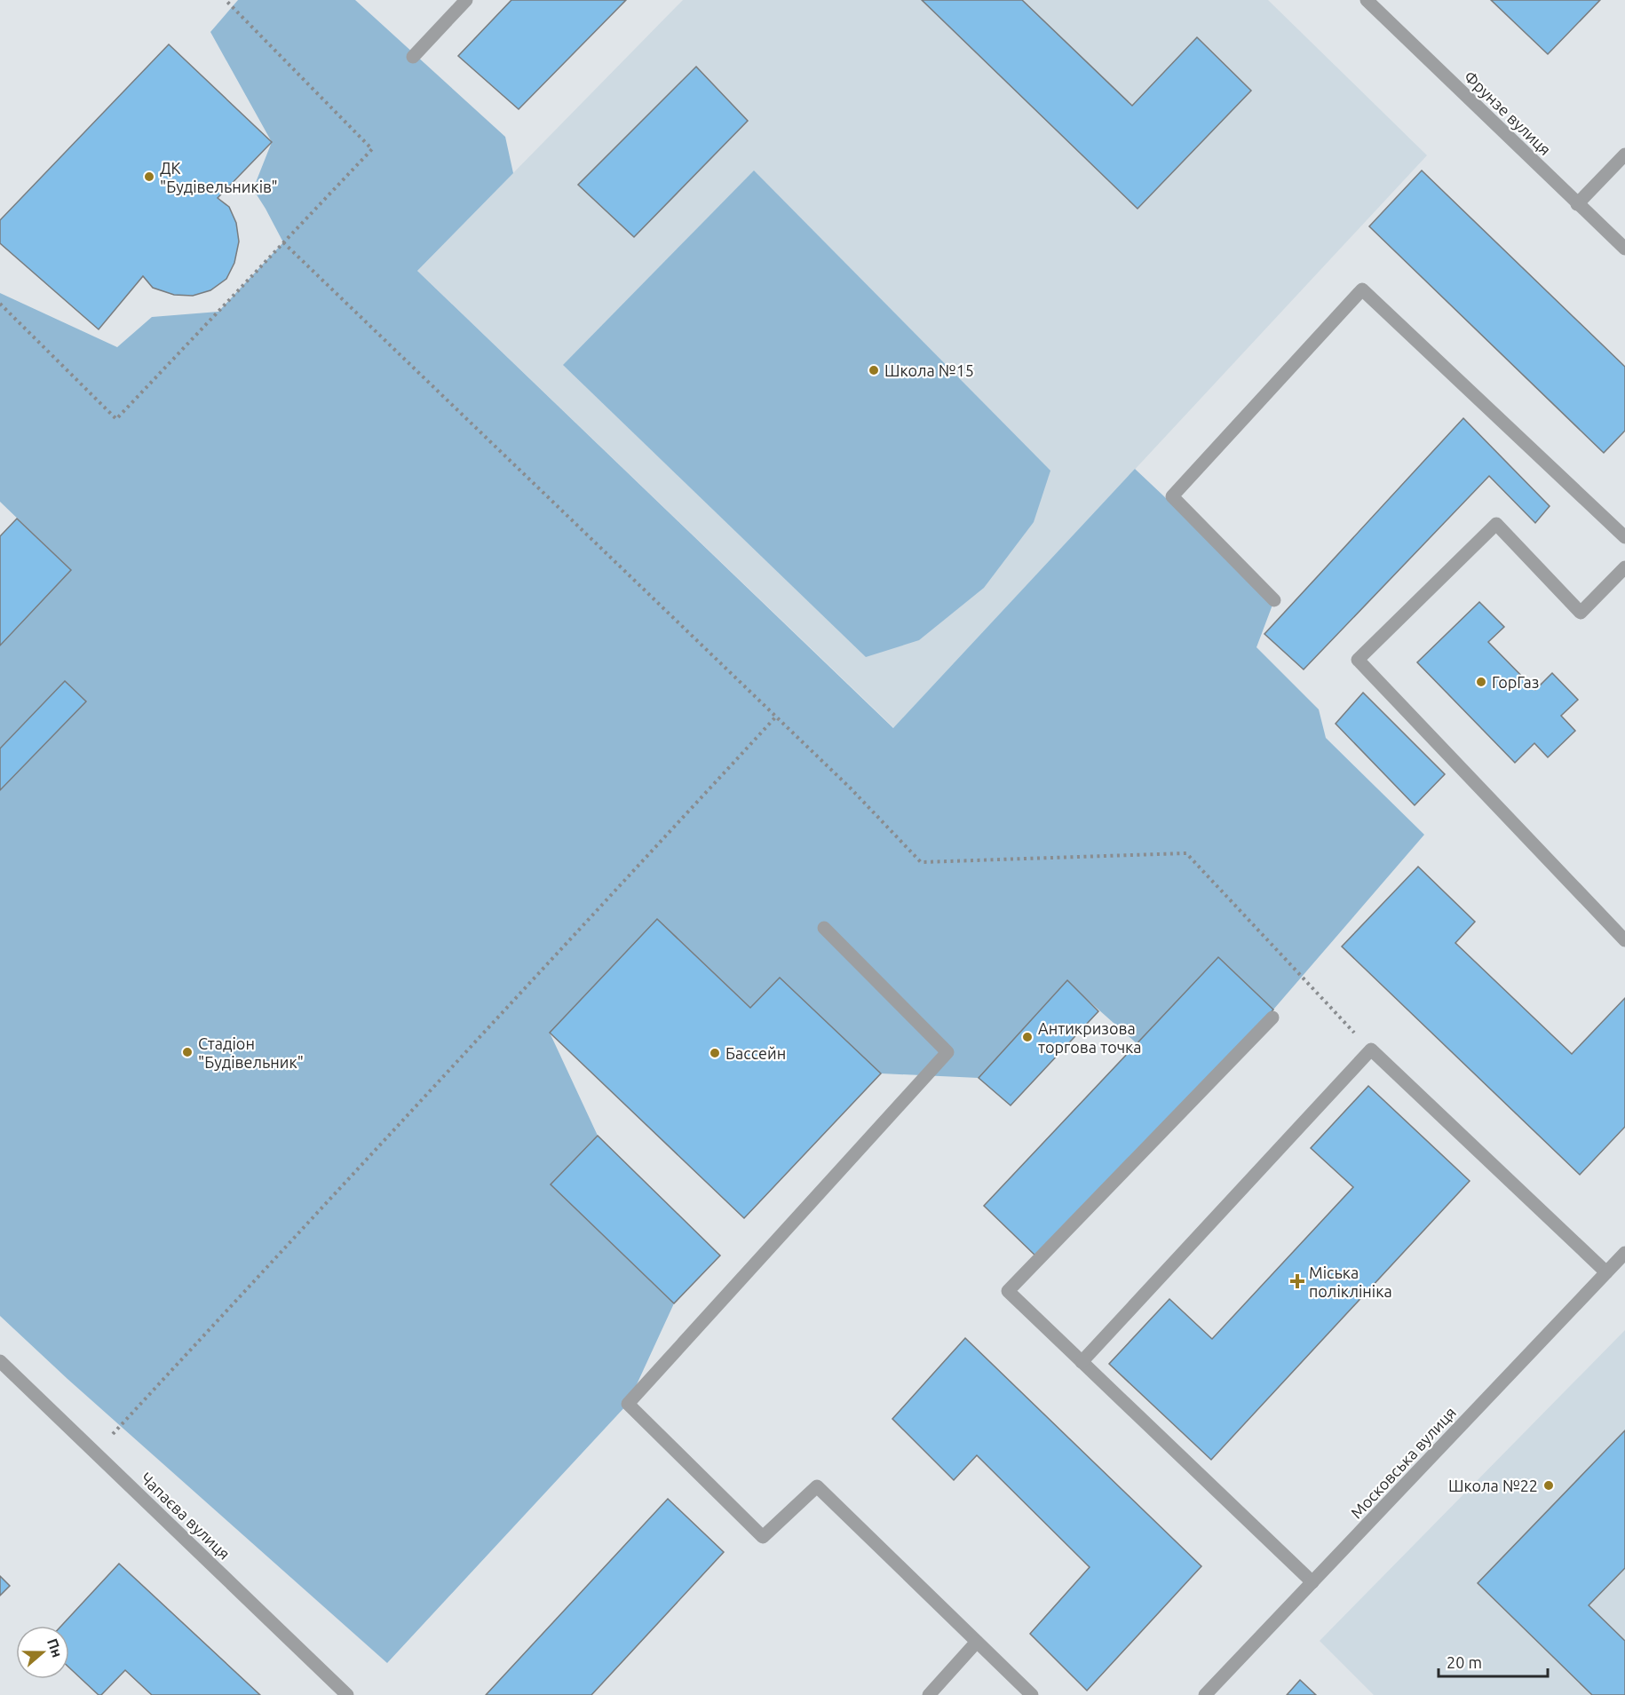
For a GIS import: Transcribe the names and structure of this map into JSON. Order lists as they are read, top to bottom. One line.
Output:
{"streets":{"street":["Фрунзе вулиця","Московська вулиця","Чапаєва вулиця"]},"places":{"other":["ДК \"Будівельників\"","Школа №15","ГорГаз","Антикризова торгова точка","Стадіон \"Будівельник\"","Бассейн","Школа №22"],"health":["Міська поліклініка"]},"scale_bar":"20 m","north":"right"}
